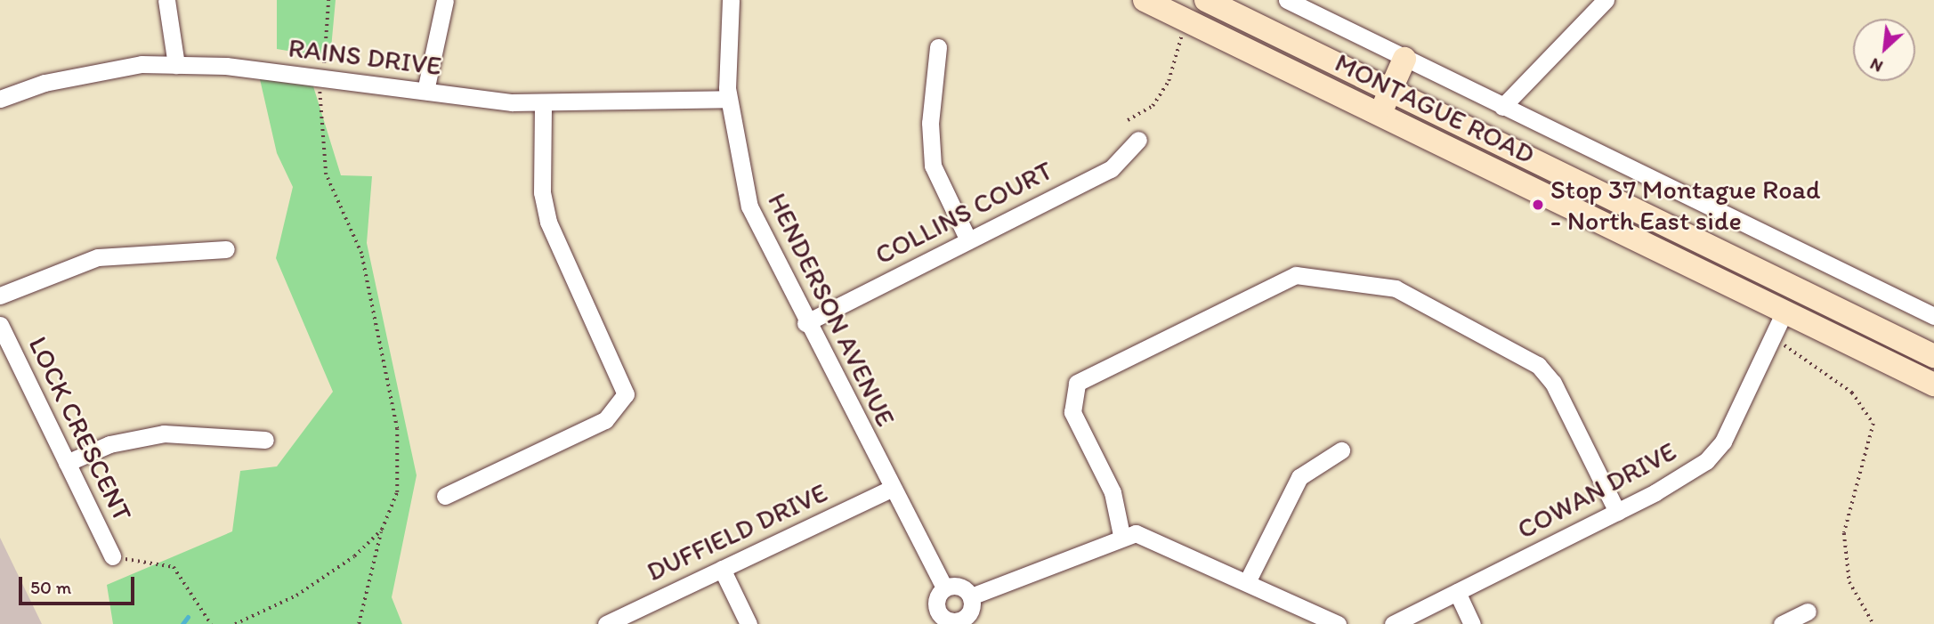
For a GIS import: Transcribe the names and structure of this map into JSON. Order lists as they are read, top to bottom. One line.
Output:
{"streets":{"main road":["MONTAGUE ROAD"],"street":["RAINS DRIVE","COLLINS COURT","HENDERSON AVENUE","LOCK CRESCENT","COWAN DRIVE","DUFFIELD DRIVE"]},"crossings":[["RAINS DRIVE","HENDERSON AVENUE"],["MONTAGUE ROAD","COWAN DRIVE"],["COLLINS COURT","HENDERSON AVENUE"],["HENDERSON AVENUE","DUFFIELD DRIVE"]],"places":["Stop 37 Montague Road - North East side"],"scale_bar":"50 m","north":"bottom left"}
